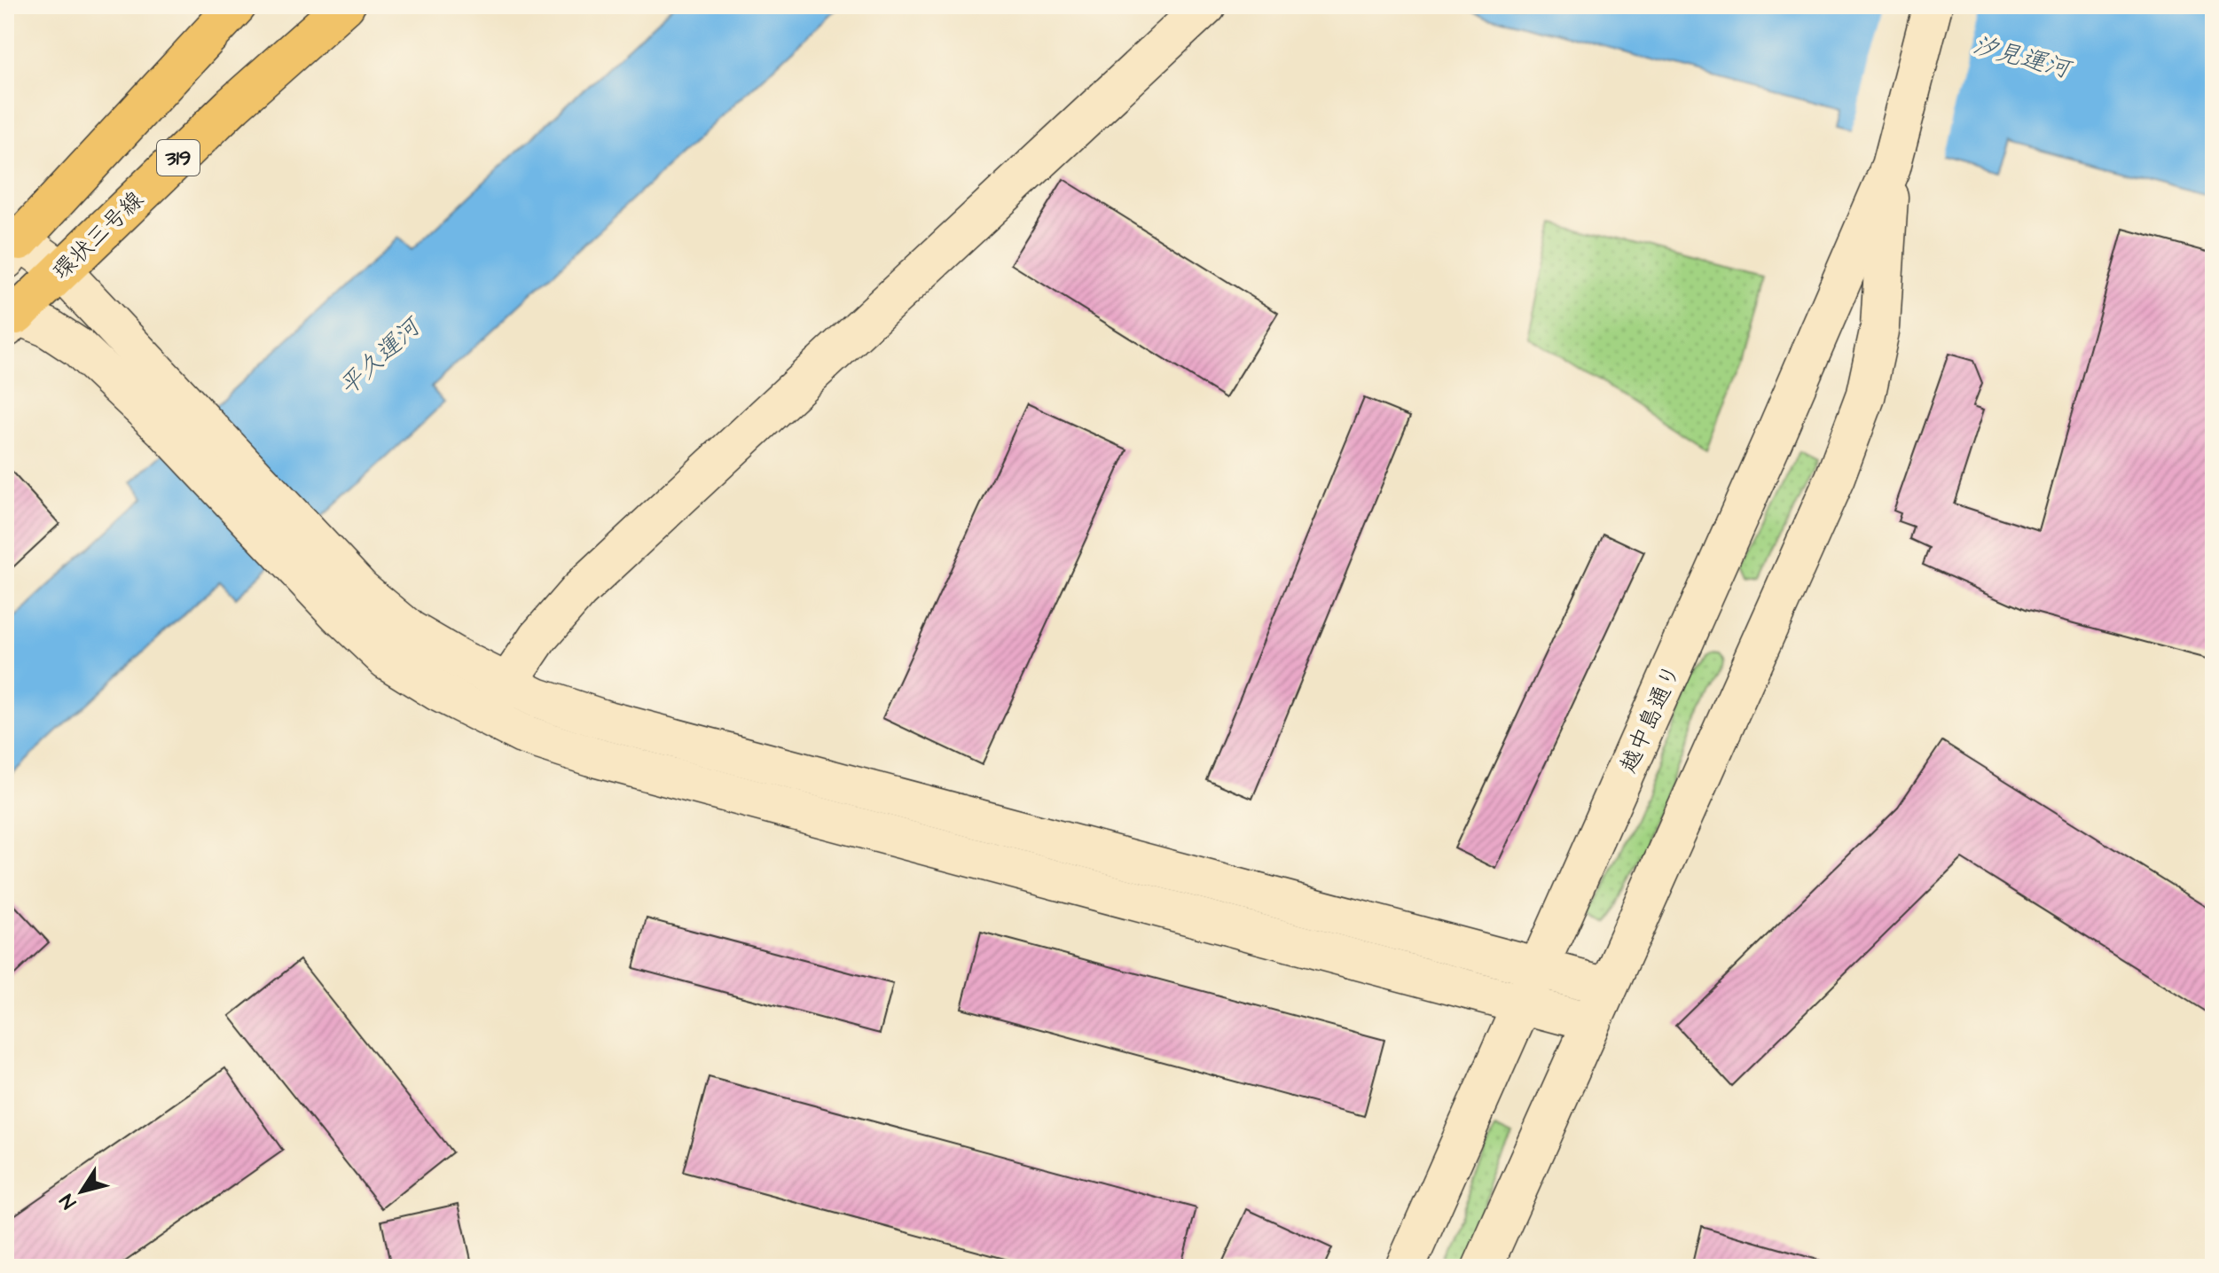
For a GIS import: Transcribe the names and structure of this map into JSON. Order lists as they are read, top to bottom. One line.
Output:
{"streets":{"main road":["319","環状三号線"],"street":["越中島通り"]},"water":["汐見運河","平久運河"],"north":"bottom left"}
